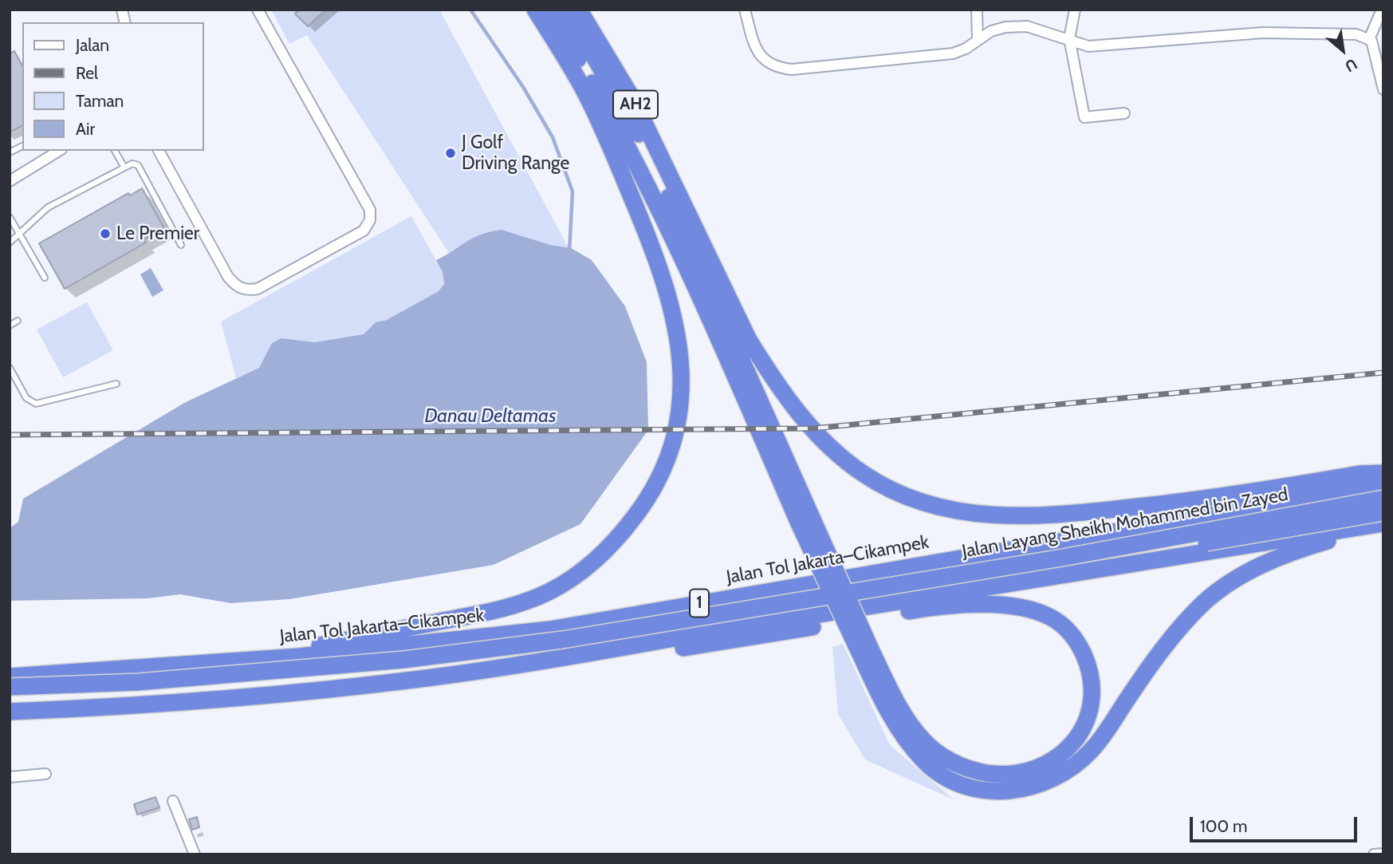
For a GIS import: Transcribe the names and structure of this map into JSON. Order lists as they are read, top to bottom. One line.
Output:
{"streets":{"highway":["AH2","Jalan Layang Sheikh Mohammed bin Zayed","Jalan Tol Jakarta–Cikampek","1"]},"water":["Danau Deltamas"],"places":["J Golf Driving Range","Le Premier"],"legend":["Jalan","Rel","Taman","Air"],"scale_bar":"100 m","north":"bottom right"}
